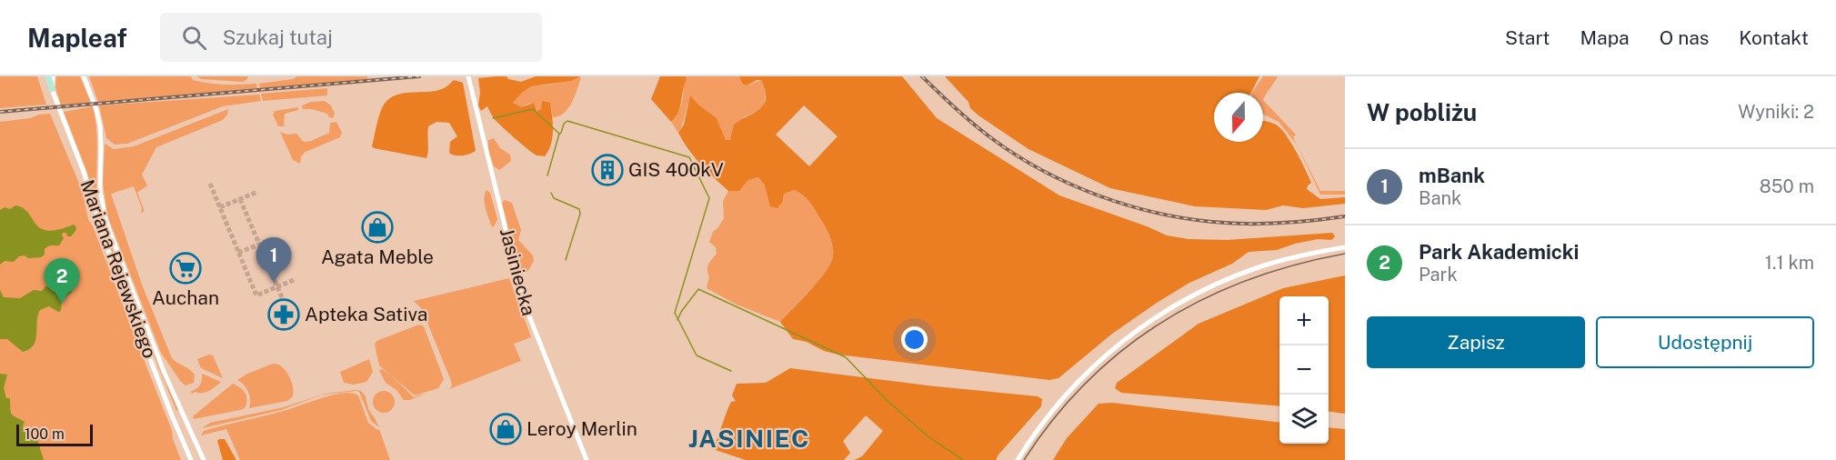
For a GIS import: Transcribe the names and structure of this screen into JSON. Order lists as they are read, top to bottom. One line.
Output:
{"streets":{"street":["Mariana Rejewskiego","Jasiniecka"]},"districts":["JASINIEC"],"places":{"building":["GIS 400kV"],"shop":["Agata Meble","Leroy Merlin"],"supermarket":["Auchan"],"pharmacy":["Apteka Sativa"]},"scale_bar":"100 m","north":"bottom","page":{"header":"Mapleaf","search":"Szukaj tutaj","nav":["Start","Mapa","O nas","Kontakt"],"heading":["W pobliżu","Wyniki: 2"],"list":[{"mark":"1","name":"mBank","note":"Bank","value":"850 m"},{"mark":"2","name":"Park Akademicki","note":"Park","value":"1.1 km"}],"pins":["1","2"],"map_buttons":["+","−"],"buttons":["Zapisz","Udostępnij"],"scale":"100 m"}}
